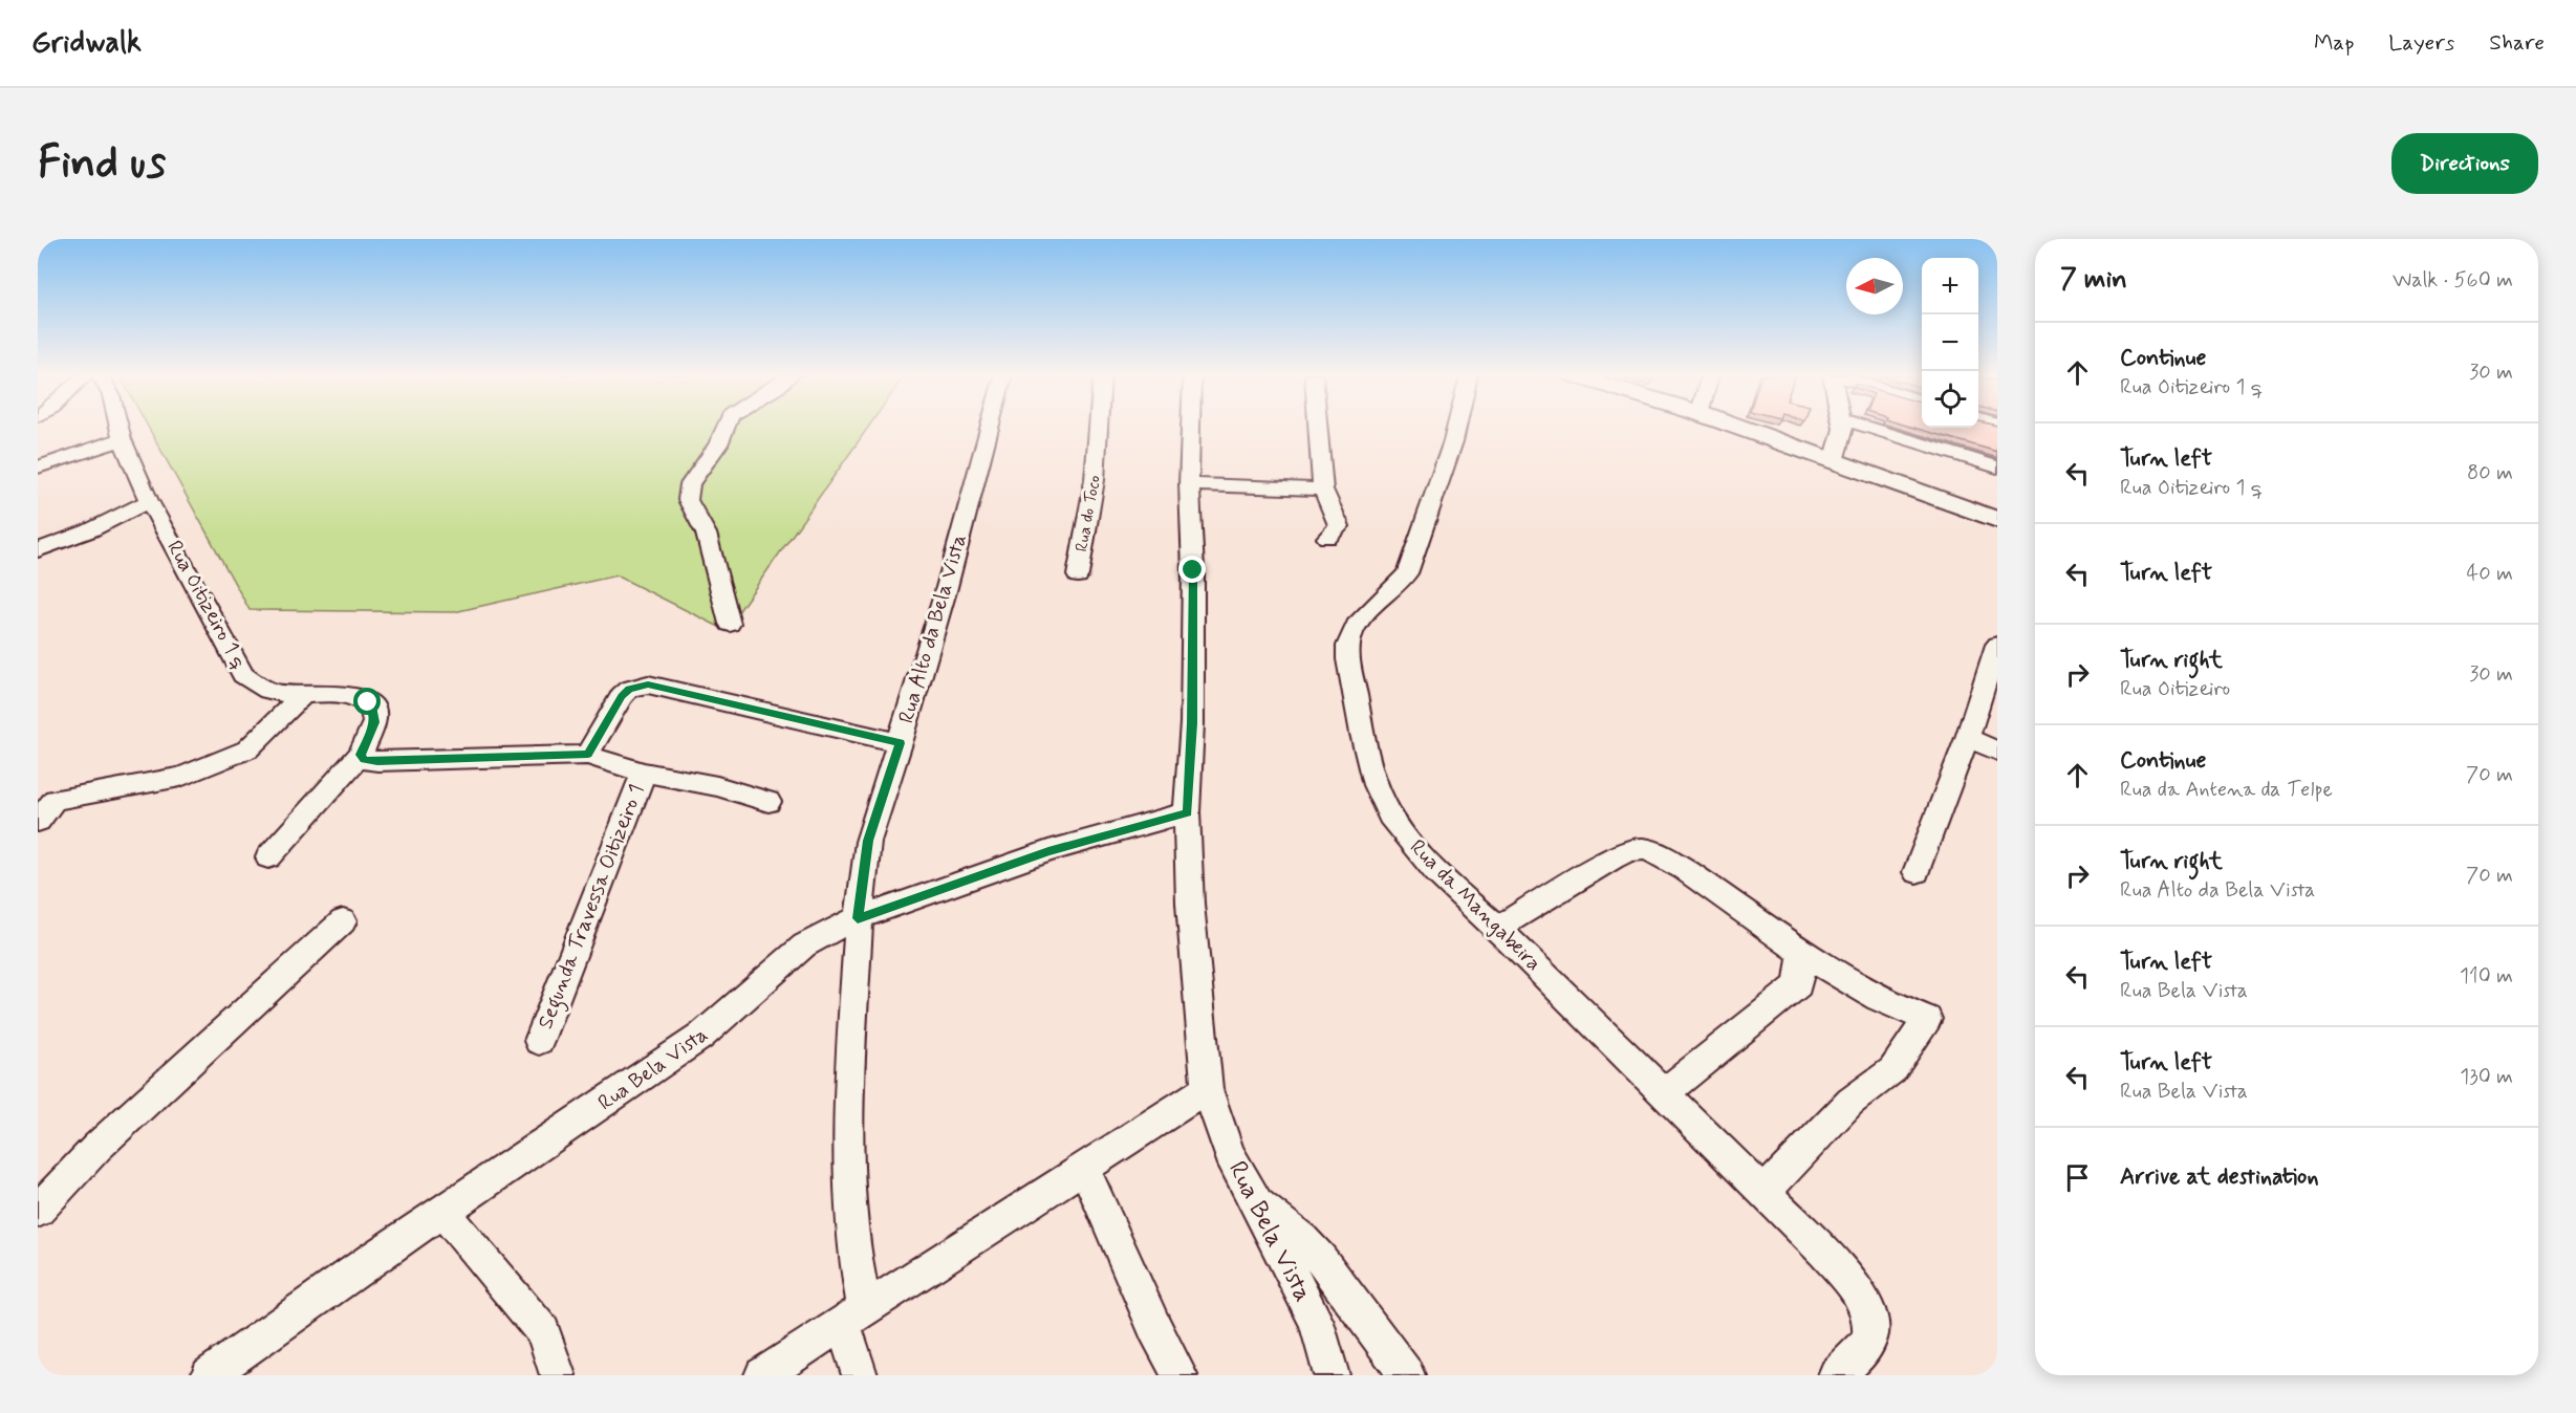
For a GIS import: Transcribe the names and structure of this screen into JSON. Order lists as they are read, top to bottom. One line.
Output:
{"streets":{"street":["Rua do Toco","Rua Oitizeiro 1 q","Rua Alto da Bela Vista","Rua da Mangabeira","Segunda Travessa Oitizeiro 1","Rua Bela Vista"]},"crossings":[["Rua Alto da Bela Vista","Rua Bela Vista"]],"north":"left","page":{"header":"Gridwalk","nav":["Map","Layers","Share"],"buttons":"Directions","title":"Find us","heading":["7 min","Walk · 560 m"],"map_buttons":["+","−"],"list":[["Continue","Rua Oitizeiro 1 q","30 m"],["Turn left","Rua Oitizeiro 1 q","80 m"],["Turn left","40 m"],["Turn right","Rua Oitizeiro","30 m"],["Continue","Rua da Antena da Telpe","70 m"],["Turn right","Rua Alto da Bela Vista","70 m"],["Turn left","Rua Bela Vista","110 m"],["Turn left","Rua Bela Vista","130 m"],"Arrive at destination"]}}
